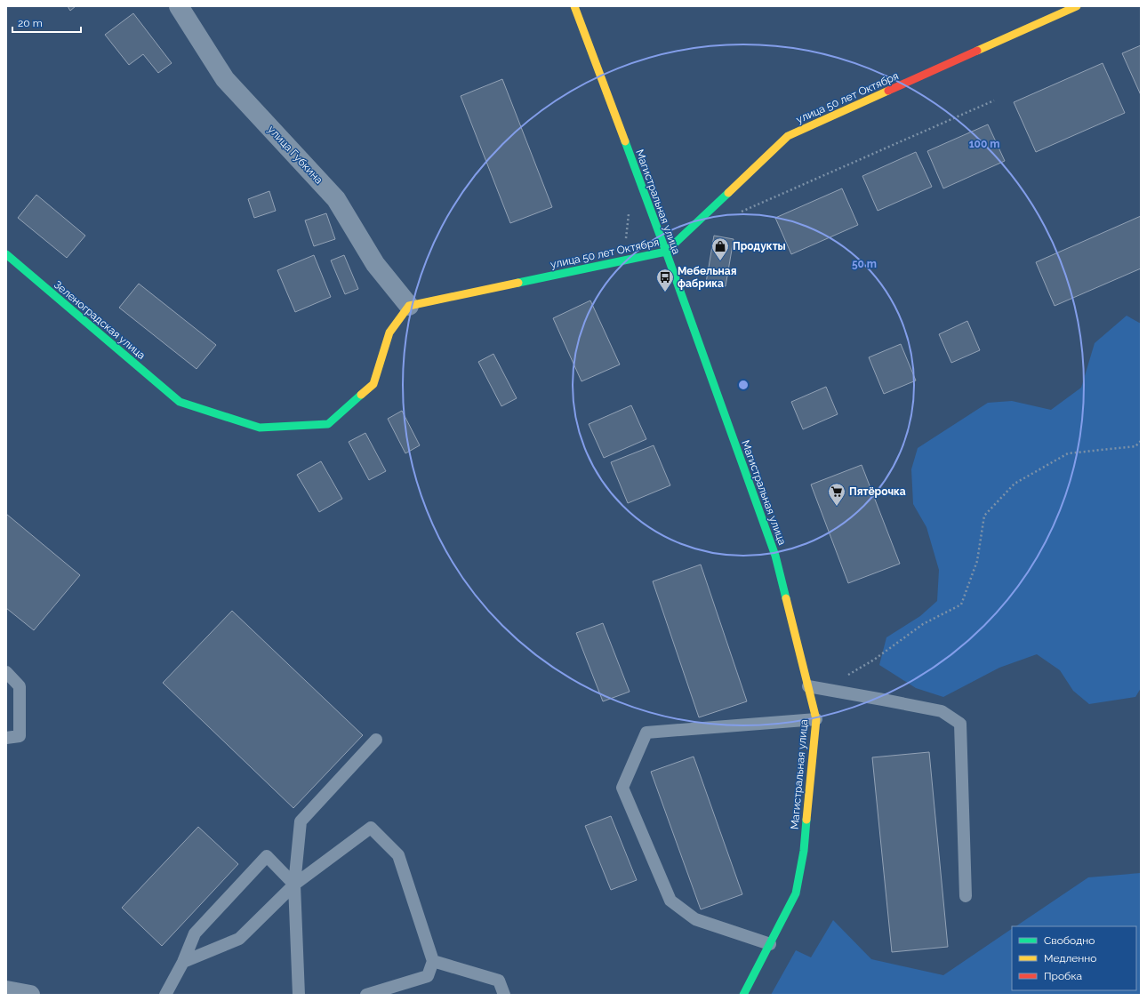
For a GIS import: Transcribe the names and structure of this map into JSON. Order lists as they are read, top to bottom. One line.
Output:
{"streets":{"street":["улица 50 лет Октября","улица Губкина","Магистральная улица","Зеленоградская улица"]},"crossings":[["улица 50 лет Октября","улица Губкина"],["улица 50 лет Октября","Магистральная улица"],["улица 50 лет Октября","Зеленоградская улица"],["улица Губкина","Зеленоградская улица"]],"places":{"shop":["Продукты"],"bus stop":["Мебельная фабрика"],"supermarket":["Пятёрочка"]},"legend":["Свободно","Медленно","Пробка"],"scale_bar":"20 m","rings":["100 m","50 m"]}
